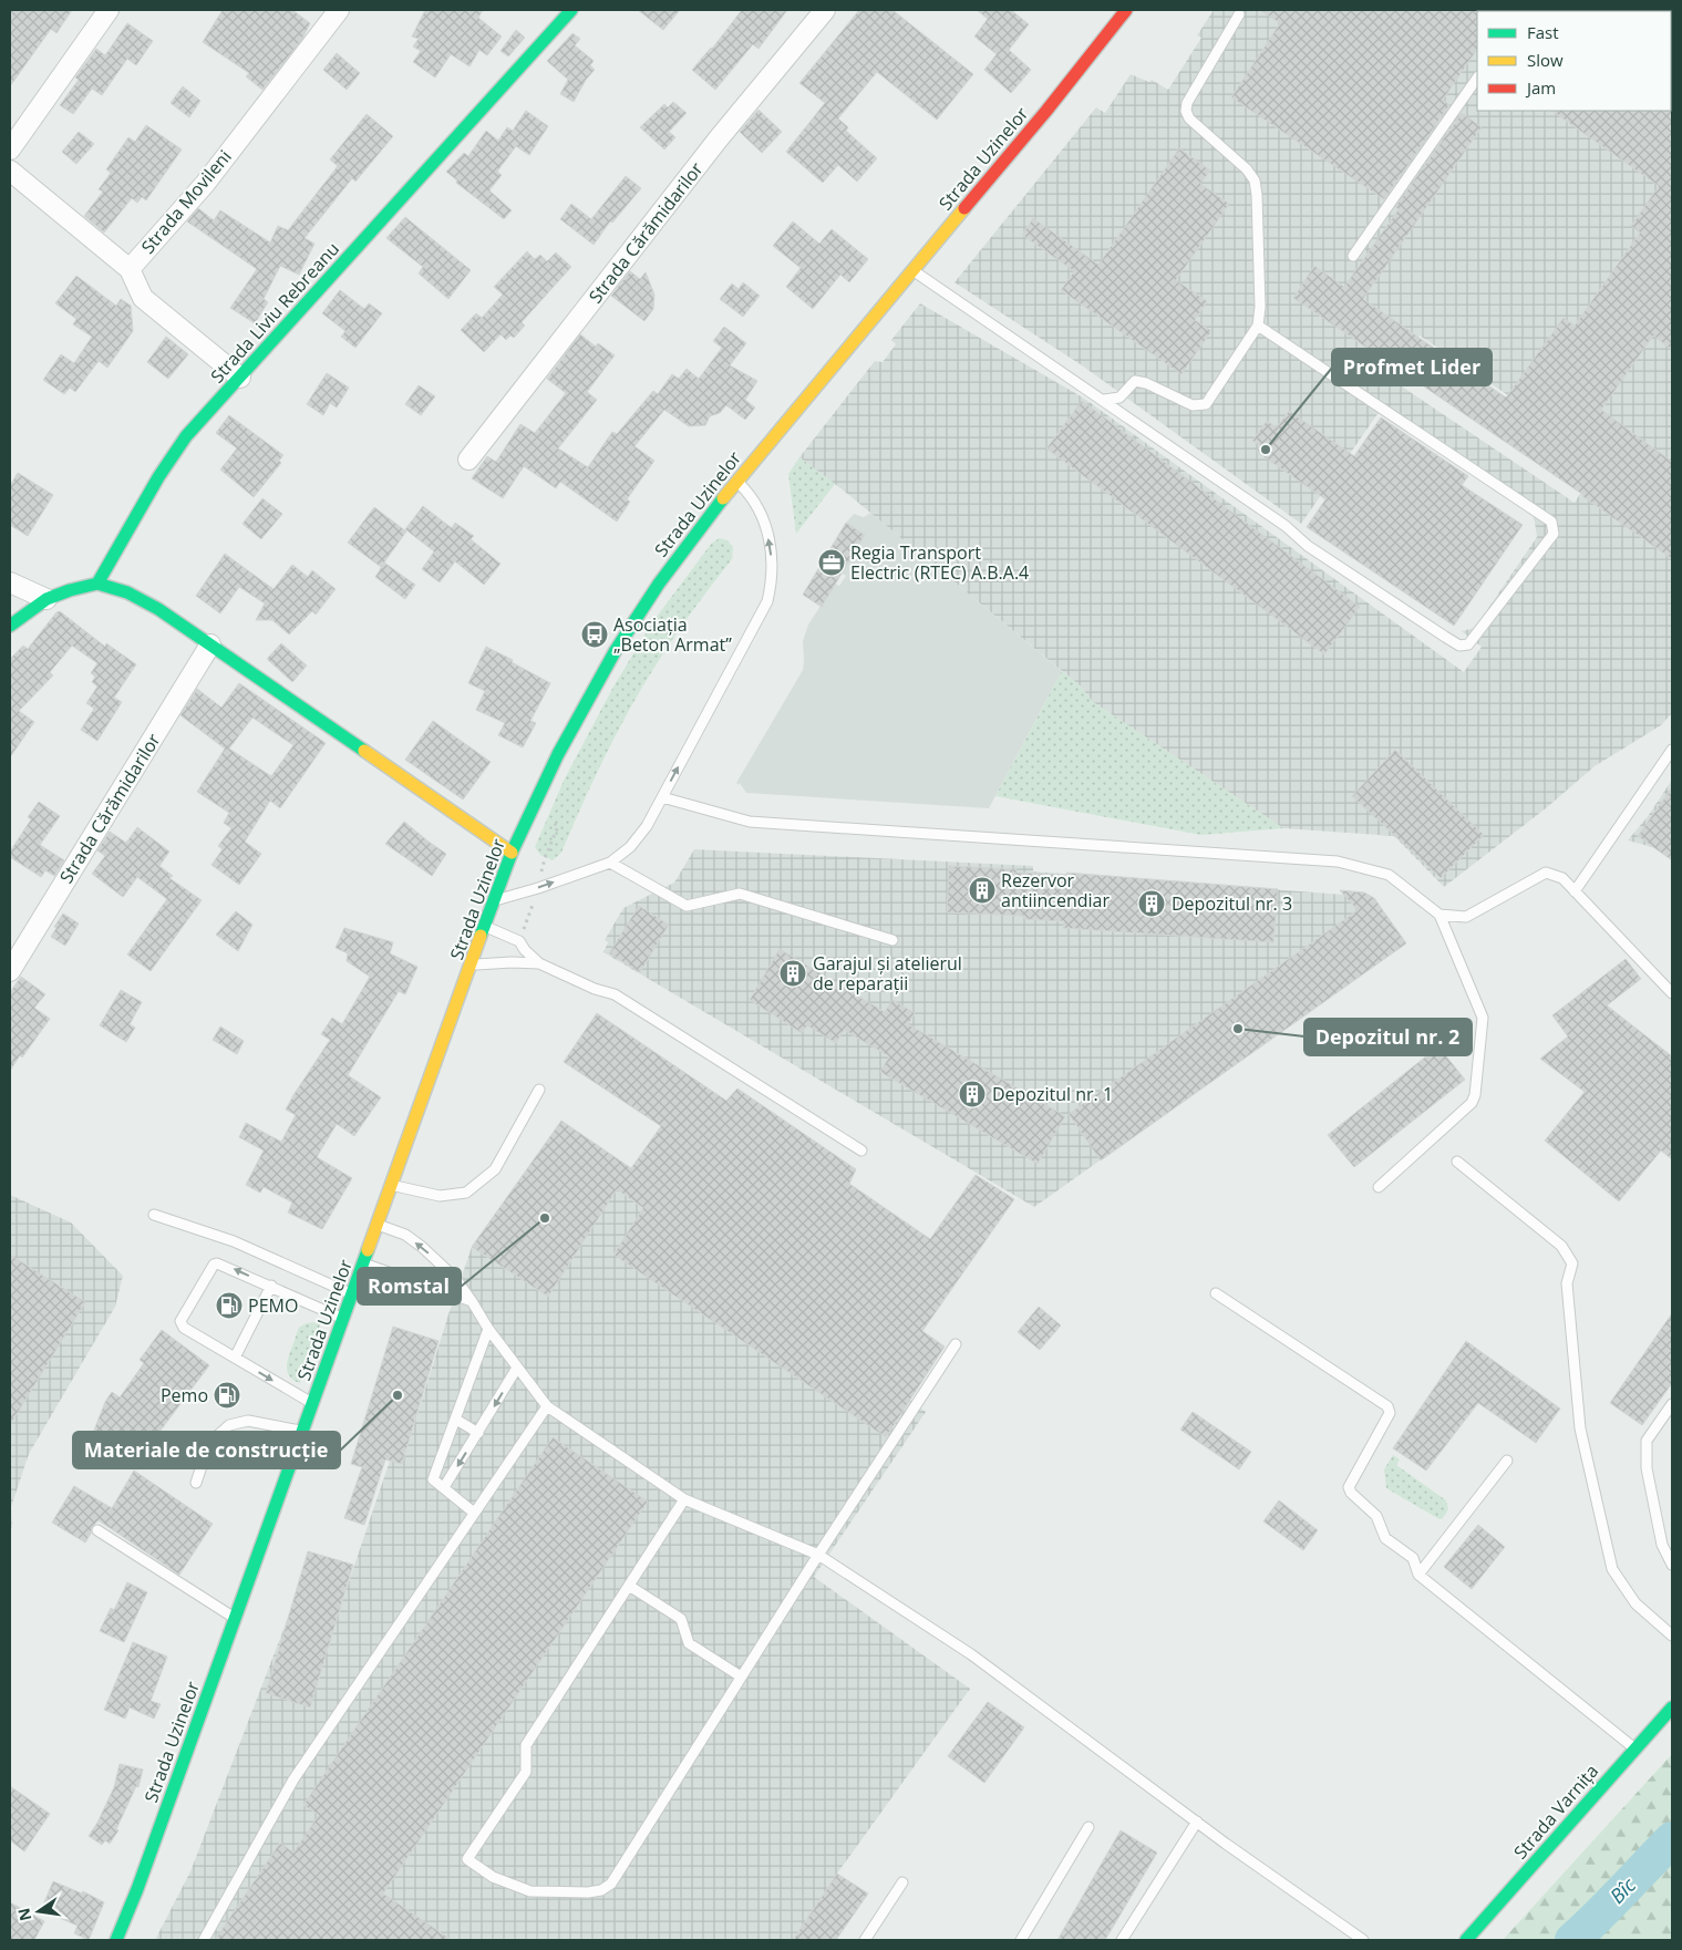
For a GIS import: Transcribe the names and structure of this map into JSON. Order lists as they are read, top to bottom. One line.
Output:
{"streets":{"main road":["Strada Uzinelor","Strada Liviu Rebreanu","Strada Varnița"],"street":["Strada Movileni","Strada Cărămidarilor"]},"crossings":[["Strada Movileni","Strada Liviu Rebreanu"]],"water":["Bîc"],"places":{"other":["Profmet Lider","Depozitul nr. 2","Romstal","Materiale de construcție"],"office":["Regia Transport Electric (RTEC) A.B.A.4"],"bus stop":["Asociația „Beton Armat”"],"building":["Rezervor antiincendiar","Depozitul nr. 3","Garajul și atelierul de reparații","Depozitul nr. 1"],"fuel station":["PEMO","Pemo"]},"legend":["Fast","Slow","Jam"],"north":"left"}
